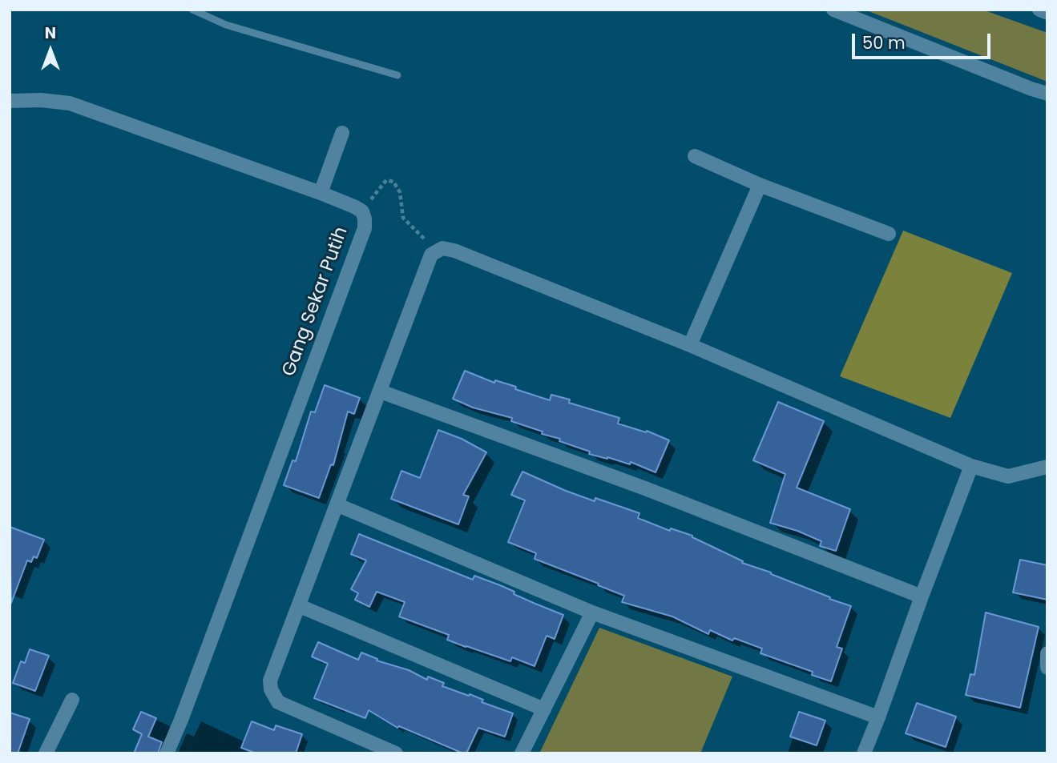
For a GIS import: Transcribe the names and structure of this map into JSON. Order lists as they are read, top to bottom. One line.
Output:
{"streets":{"street":["Gang Sekar Putih"]},"scale_bar":"50 m","north":"top"}
